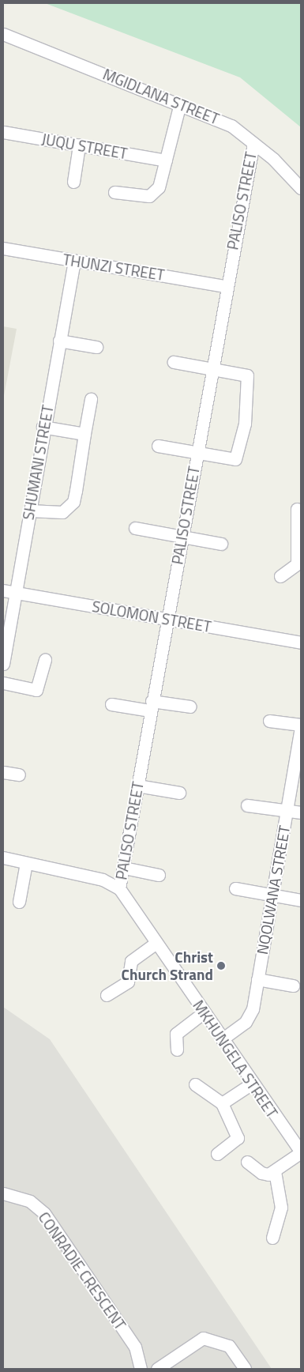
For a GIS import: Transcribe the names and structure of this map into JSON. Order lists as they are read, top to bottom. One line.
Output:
{"streets":{"street":["MGIDLANA STREET","JUQU STREET","PALISO STREET","THUNZI STREET","SHUMANI STREET","SOLOMON STREET","NQOLWANA STREET","MKHUNGELA STREET","CONRADIE CRESCENT"]},"crossings":[["MGIDLANA STREET","PALISO STREET"],["PALISO STREET","THUNZI STREET"],["PALISO STREET","SOLOMON STREET"],["PALISO STREET","MKHUNGELA STREET"],["THUNZI STREET","SHUMANI STREET"],["SHUMANI STREET","SOLOMON STREET"],["NQOLWANA STREET","MKHUNGELA STREET"]],"places":["Christ Church Strand"]}
